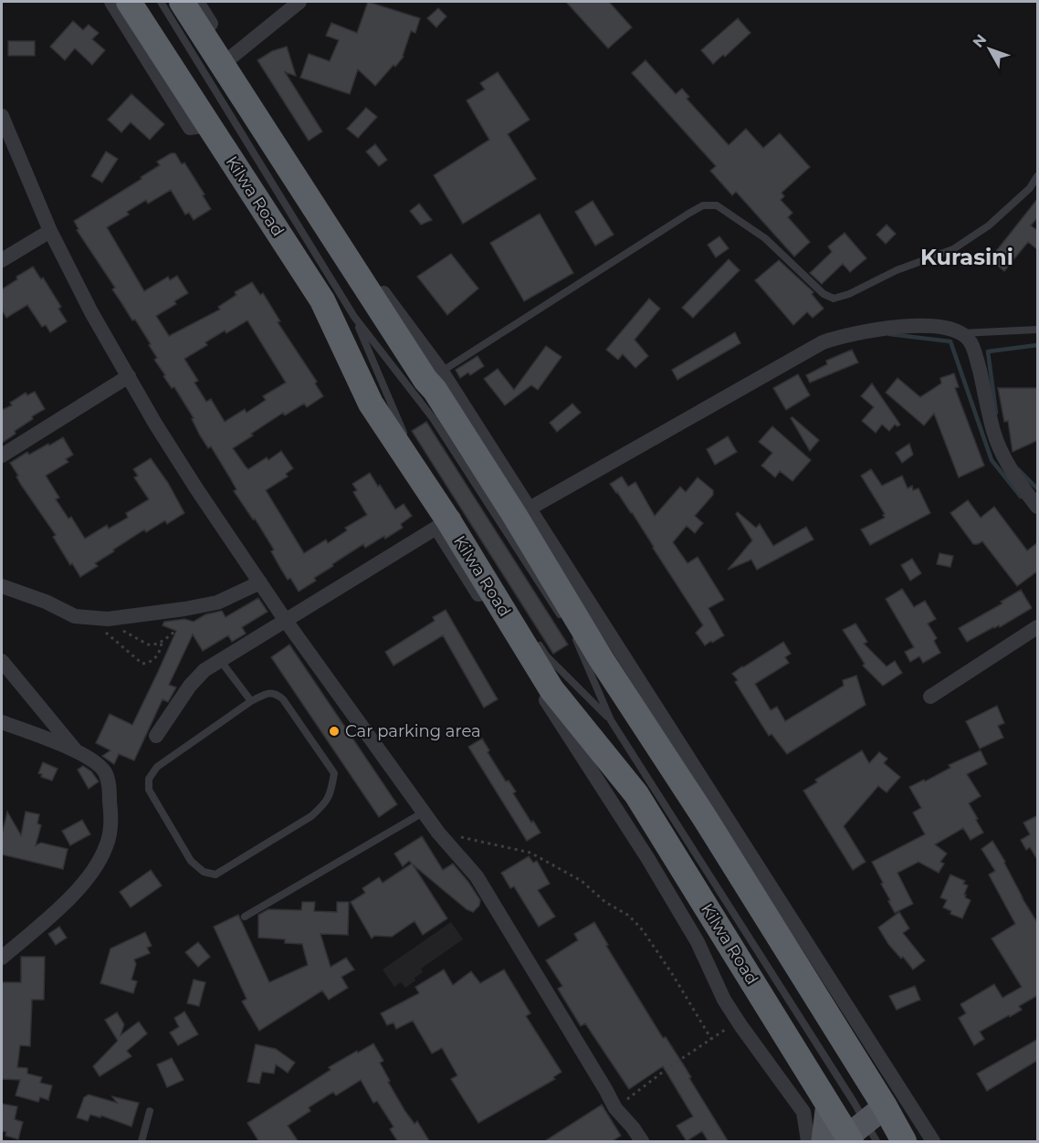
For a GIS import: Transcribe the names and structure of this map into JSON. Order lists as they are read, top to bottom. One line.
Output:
{"streets":{"highway":["Kilwa Road"]},"districts":["Kurasini"],"places":["Car parking area"],"north":"top left"}
